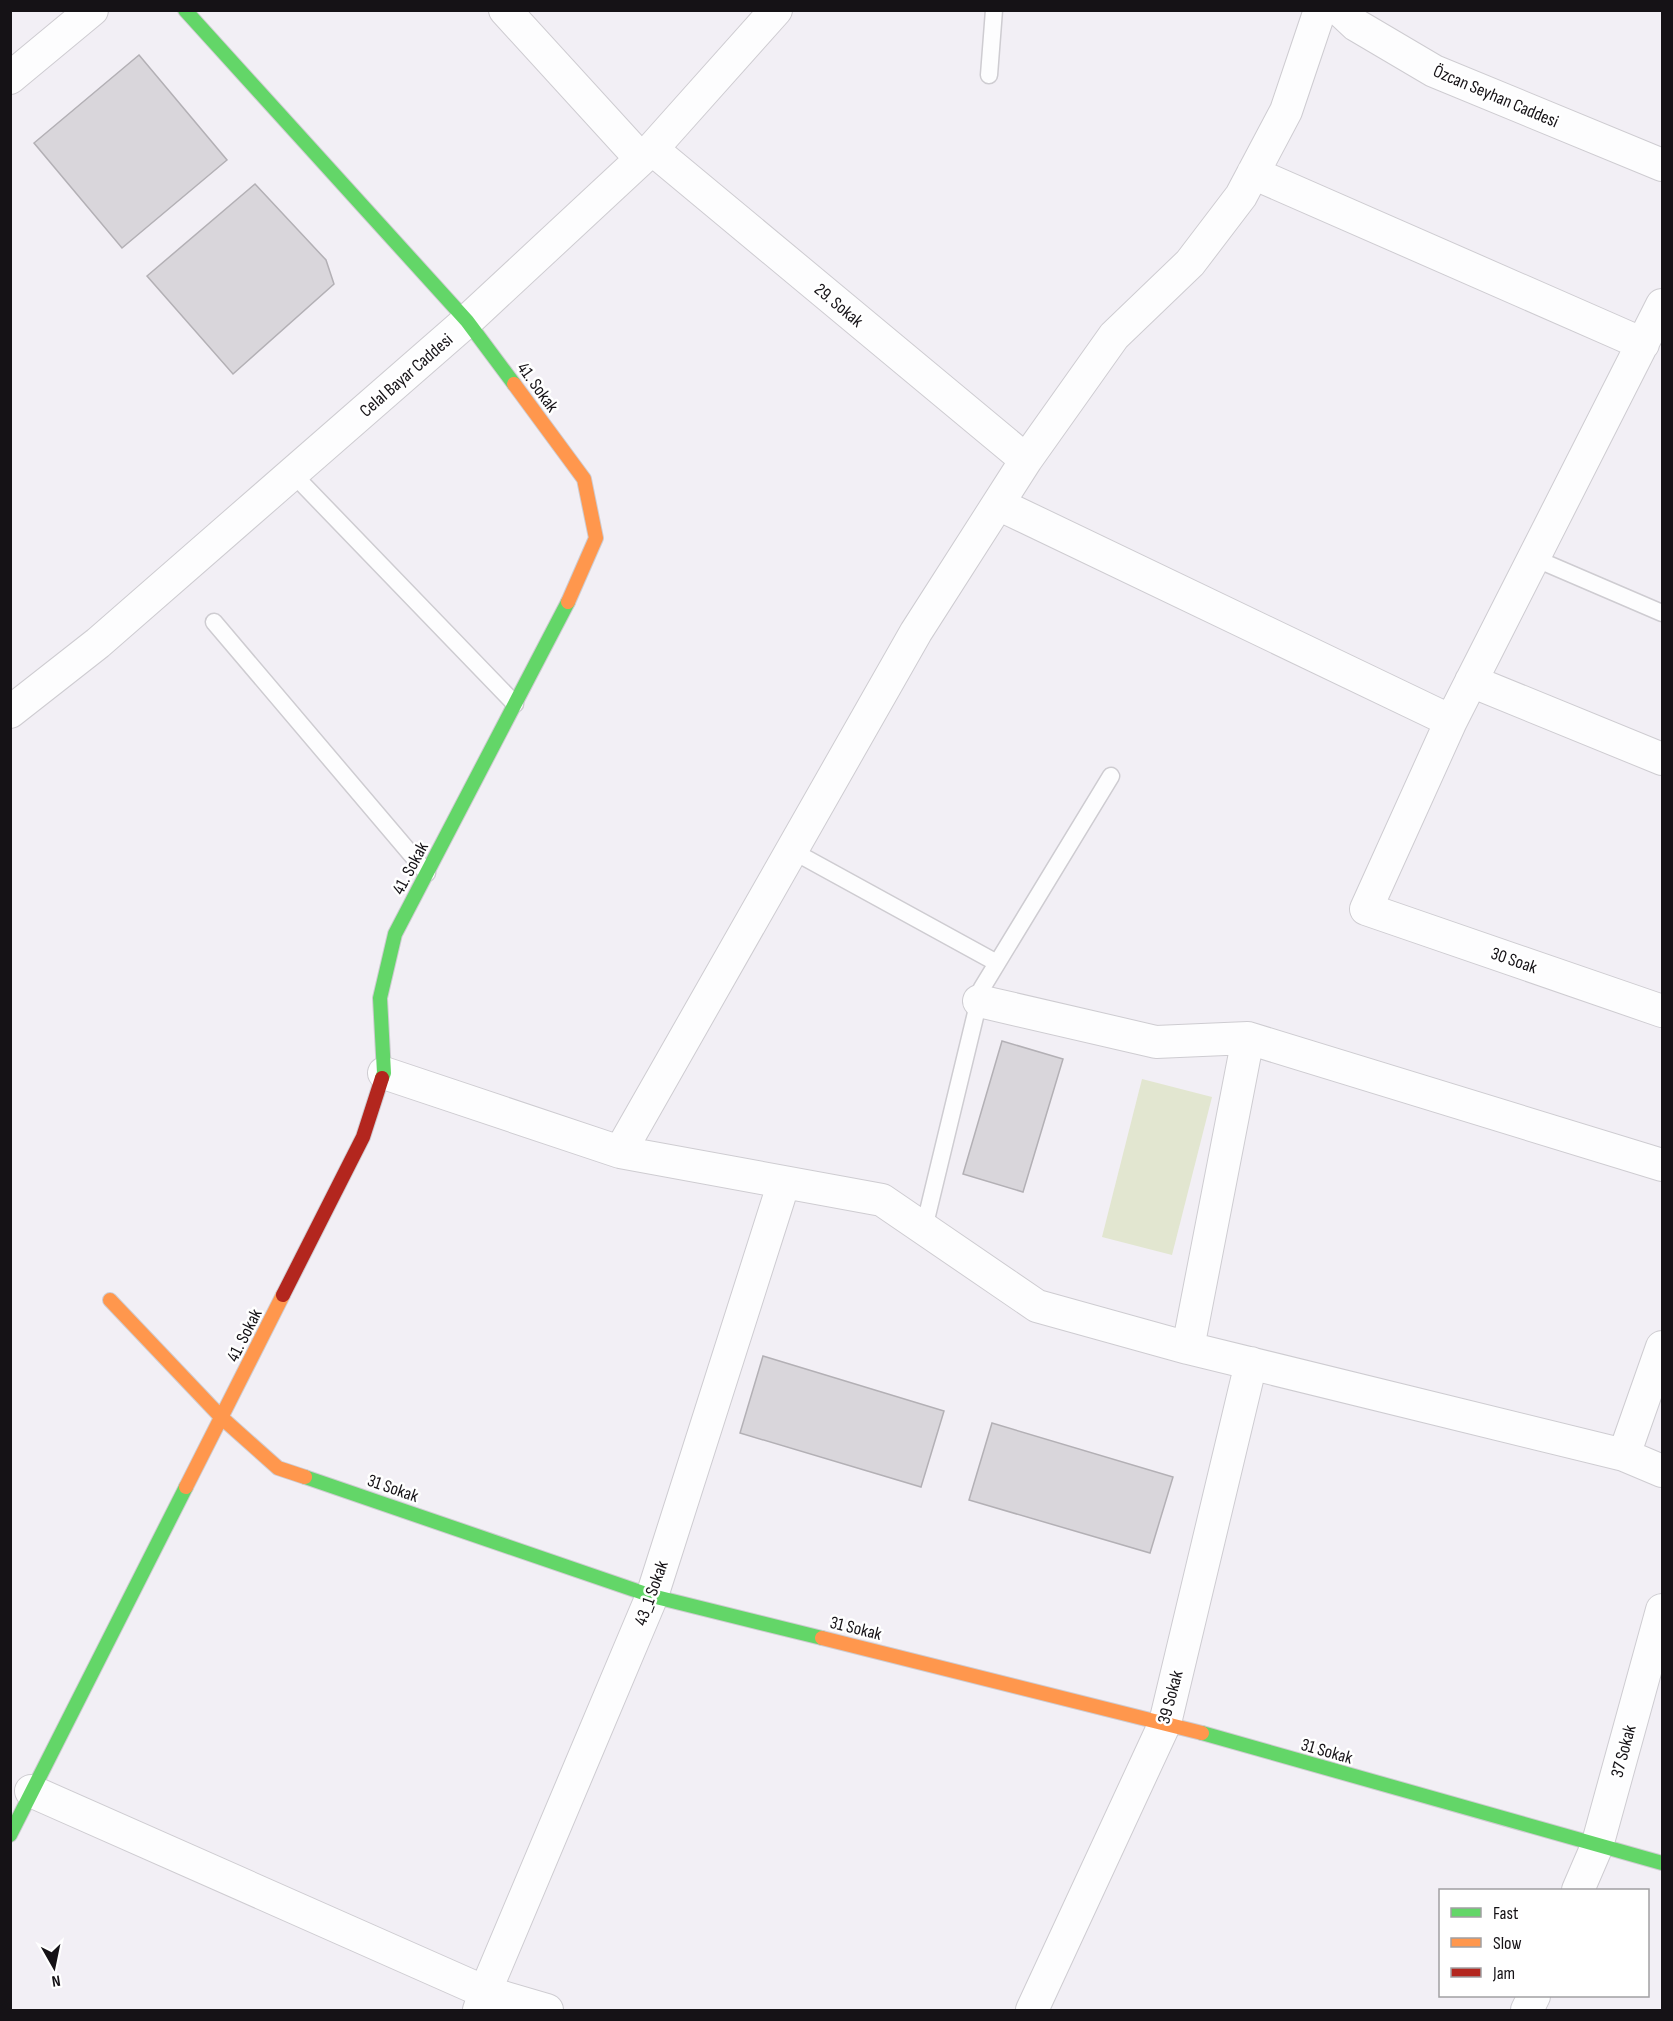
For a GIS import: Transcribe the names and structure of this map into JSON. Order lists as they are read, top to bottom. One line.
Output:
{"streets":{"street":["Özcan Seyhan Caddesi","29. Sokak","Celal Bayar Caddesi","41. Sokak","30 Soak","31 Sokak","43_1 Sokak","39 Sokak","37 Sokak"]},"crossings":[["29. Sokak","Celal Bayar Caddesi"],["Celal Bayar Caddesi","41. Sokak"],["41. Sokak","31 Sokak"],["31 Sokak","43_1 Sokak"],["31 Sokak","39 Sokak"],["31 Sokak","37 Sokak"]],"legend":["Fast","Slow","Jam"],"north":"bottom"}
